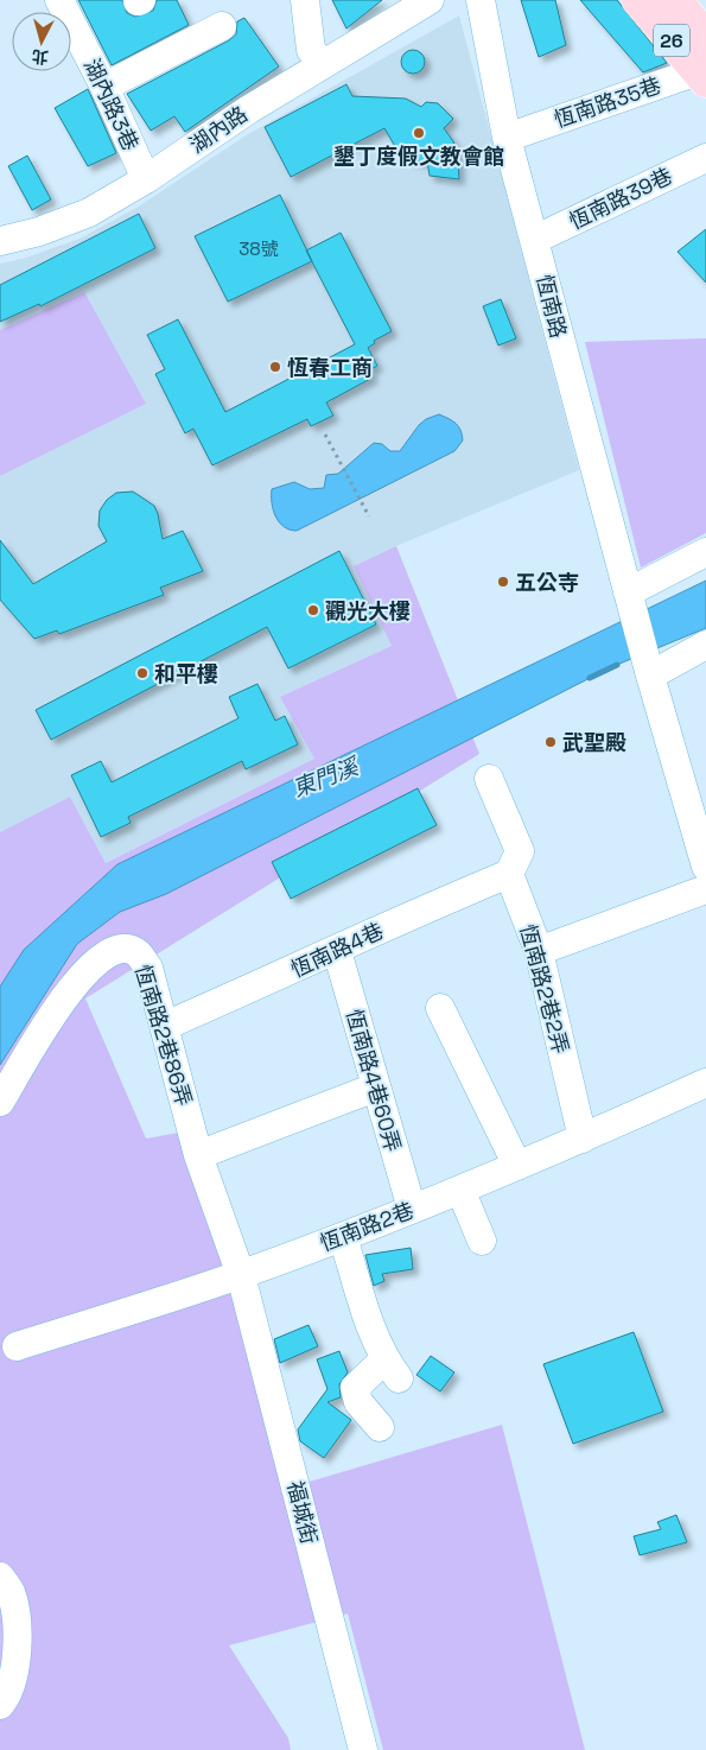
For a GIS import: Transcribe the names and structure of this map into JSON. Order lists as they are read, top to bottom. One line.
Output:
{"streets":{"main road":["26"],"street":["恆南路35巷","湖內路3巷","湖內路","恆南路39巷","恆南路","恆南路4巷","恆南路2巷2弄","恆南路2巷86弄","恆南路4巷60弄","恆南路2巷","福城街"]},"crossings":[["26","恆南路35巷"],["恆南路35巷","恆南路"],["湖內路3巷","湖內路"],["恆南路39巷","恆南路"],["恆南路4巷","恆南路2巷2弄"],["恆南路4巷","恆南路2巷86弄"],["恆南路4巷","恆南路4巷60弄"],["恆南路2巷2弄","恆南路2巷"],["恆南路2巷86弄","恆南路2巷"],["恆南路2巷86弄","福城街"],["恆南路4巷60弄","恆南路2巷"],["恆南路2巷","福城街"]],"water":["東門溪"],"places":["墾丁度假文教會館","恆春工商","五公寺","觀光大樓","和平樓","武聖殿"],"house_numbers":["38號"],"north":"bottom"}
